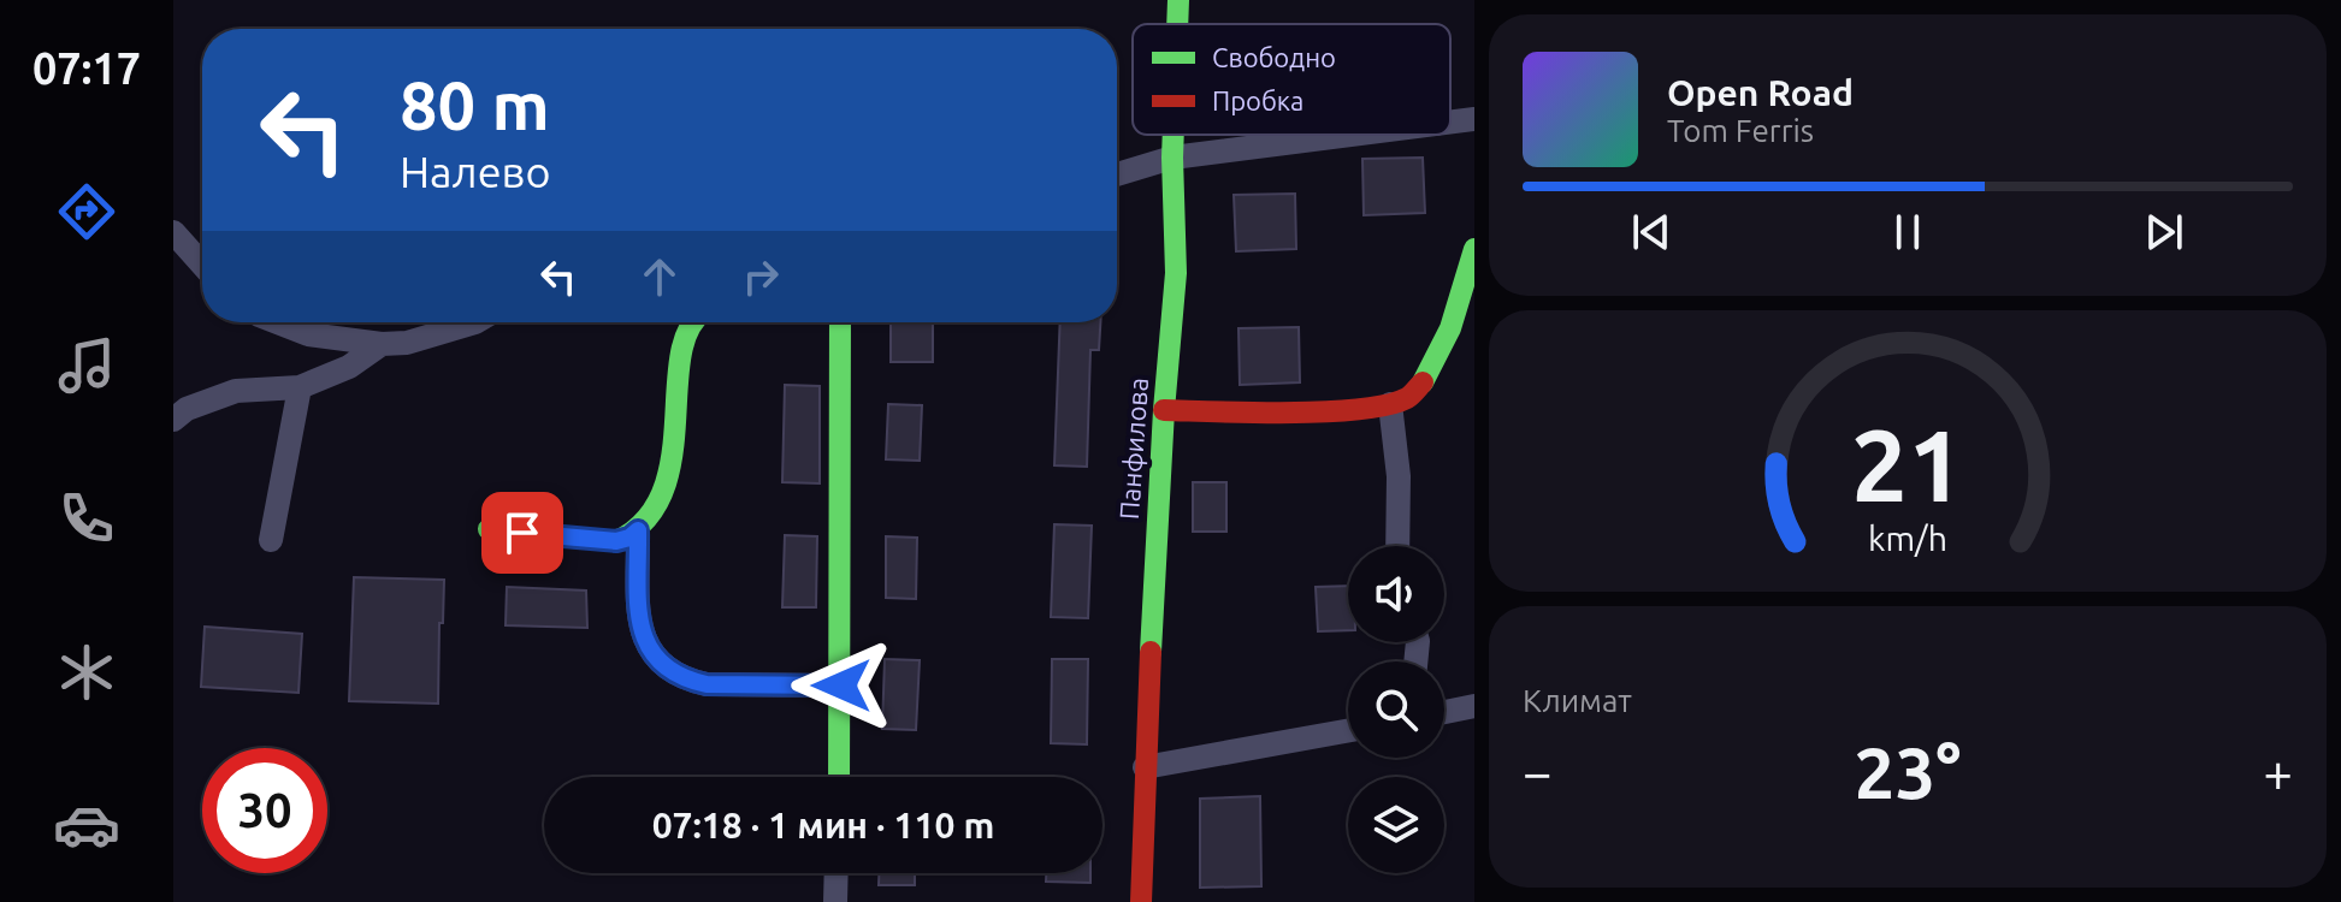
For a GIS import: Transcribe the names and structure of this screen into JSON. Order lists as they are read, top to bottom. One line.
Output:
{"streets":{"street":["Панфилова"]},"legend":["Свободно","Пробка"],"page":{"tabs":"07:17","turn":["80 m","Налево"],"song":["Open Road","Tom Ferris"],"tile":"Климат","heat":["−","23°","+"],"limit":"30","trip":"07:18 · 1 мин · 110 m","gauge":["21","km/h"]}}
